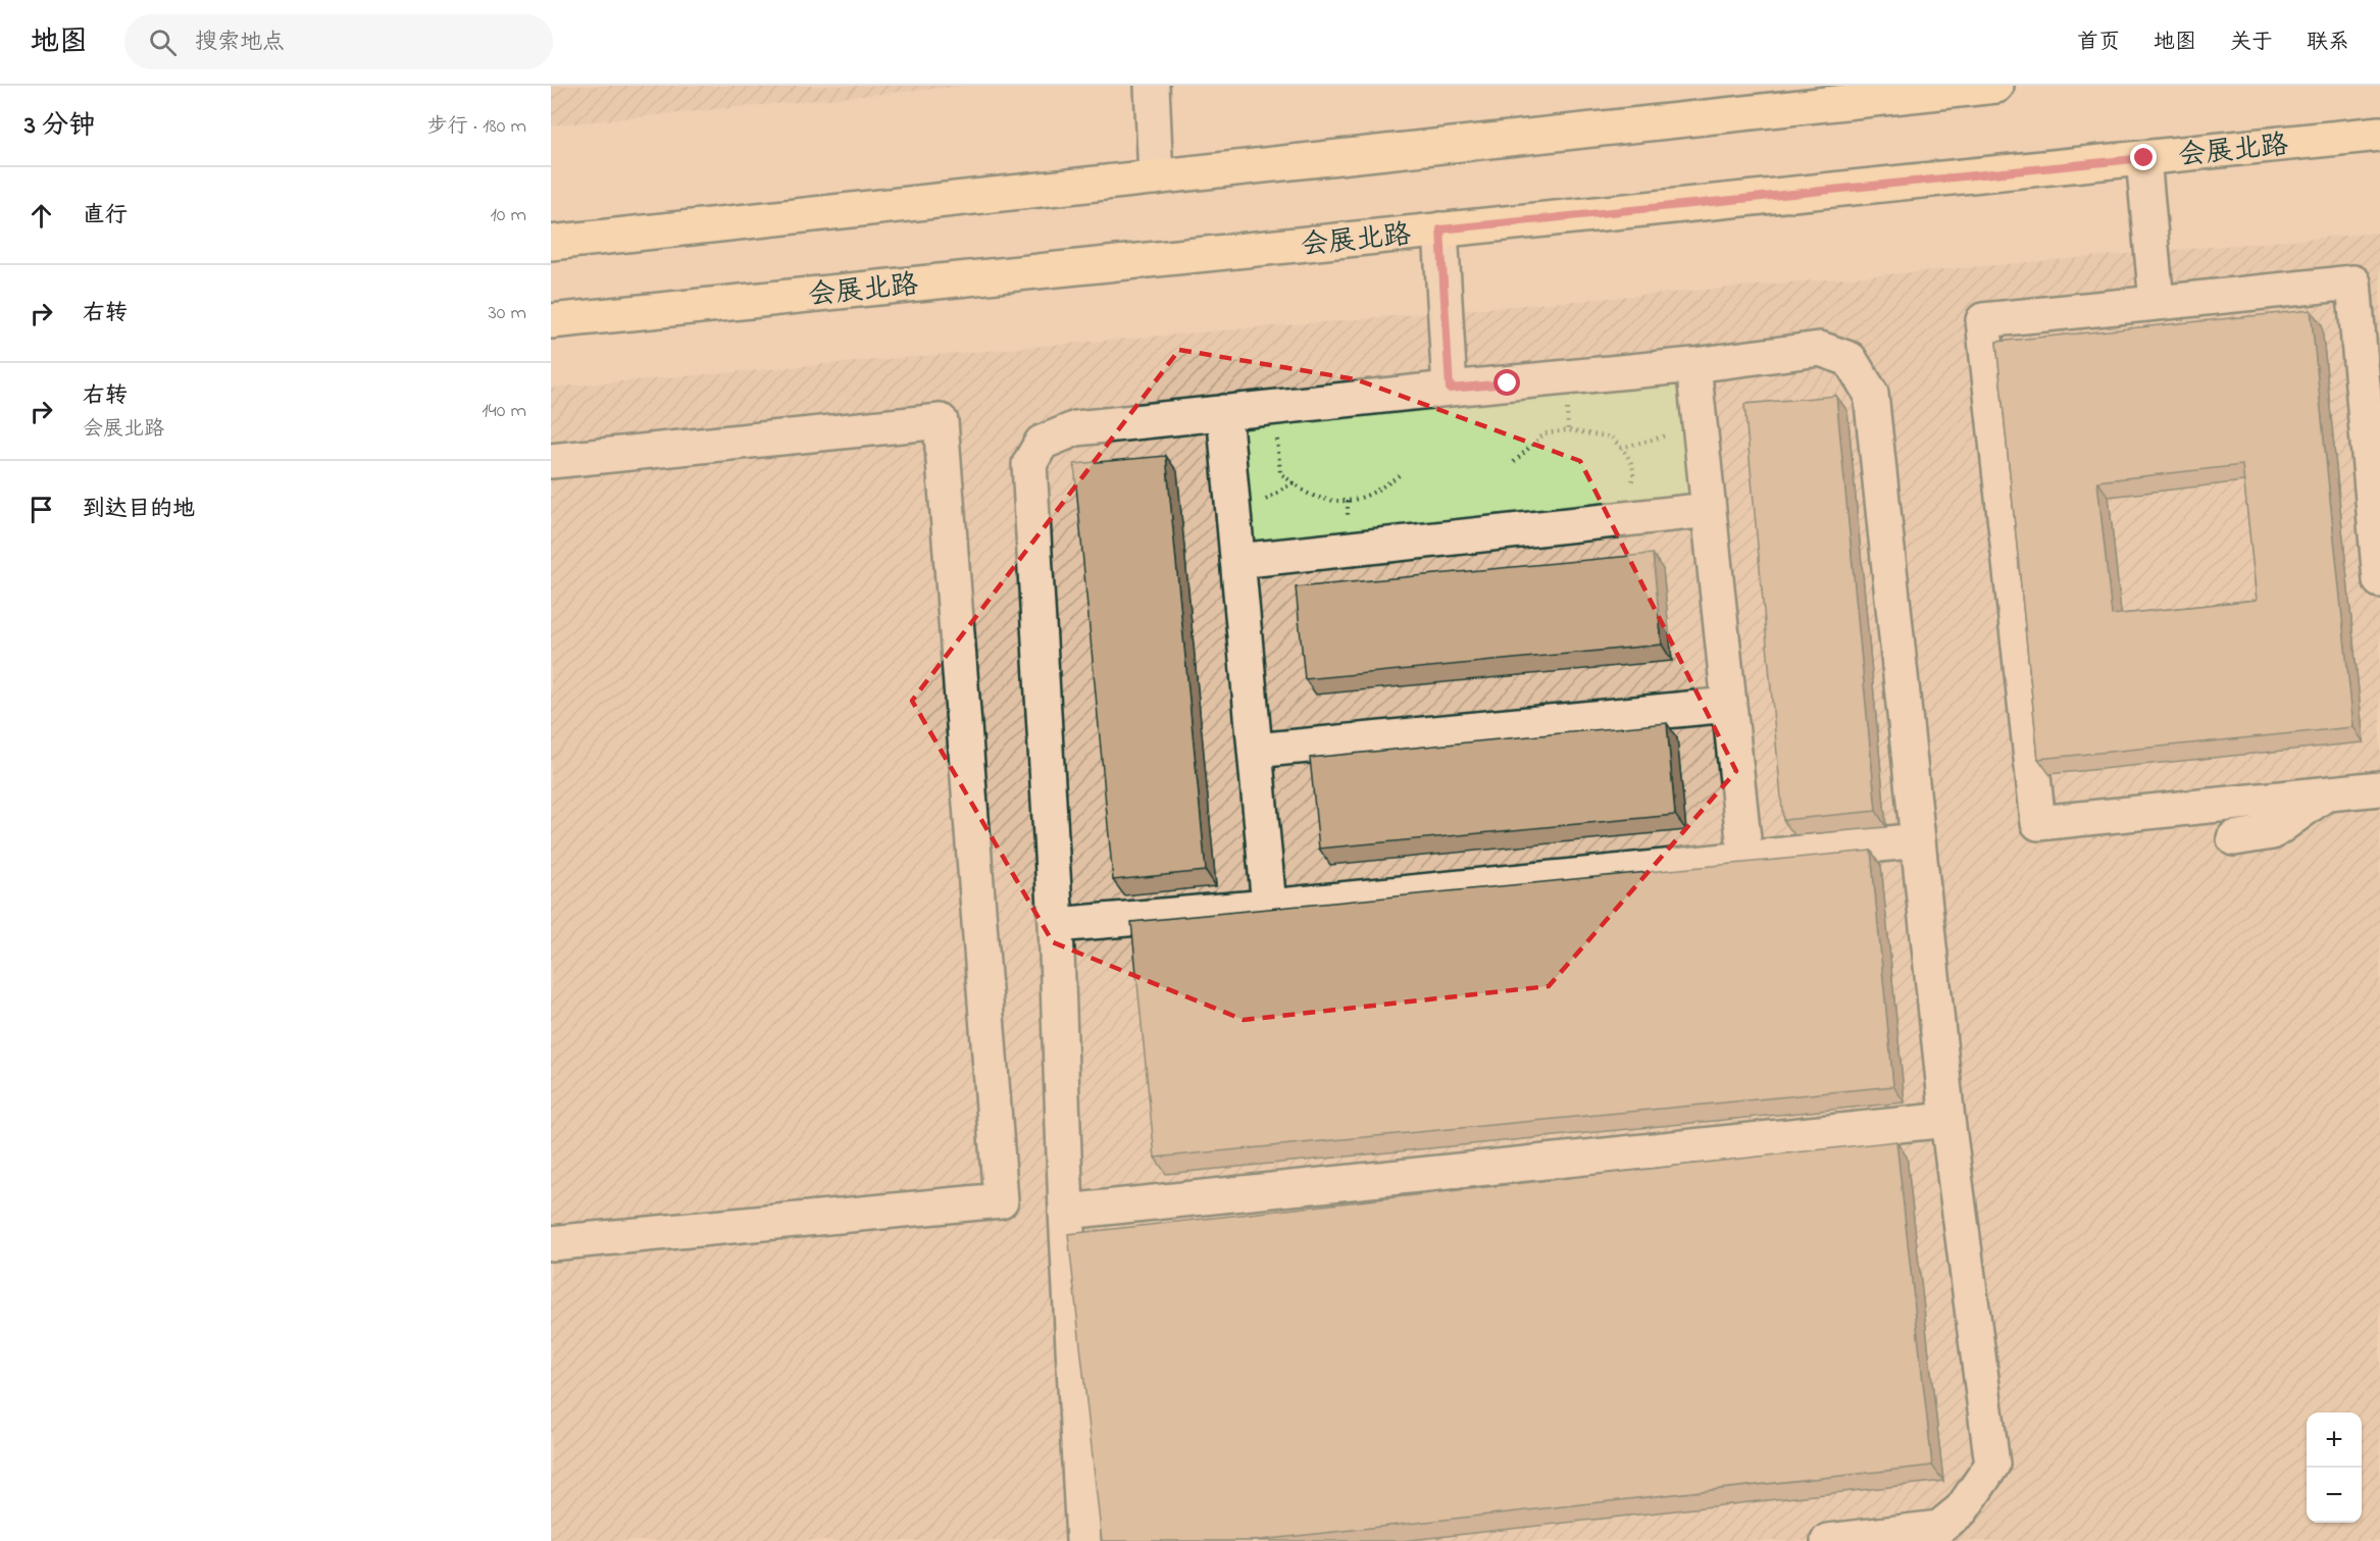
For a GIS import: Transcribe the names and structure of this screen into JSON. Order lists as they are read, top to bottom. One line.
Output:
{"streets":{"main road":["会展北路"]},"page":{"header":"地图","search":"搜索地点","nav":["首页","地图","关于","联系"],"heading":["3 分钟","步行 · 180 m"],"list":[["直行","10 m"],["右转","30 m"],["右转","会展北路","140 m"],"到达目的地"],"map_buttons":["+","−"]}}
